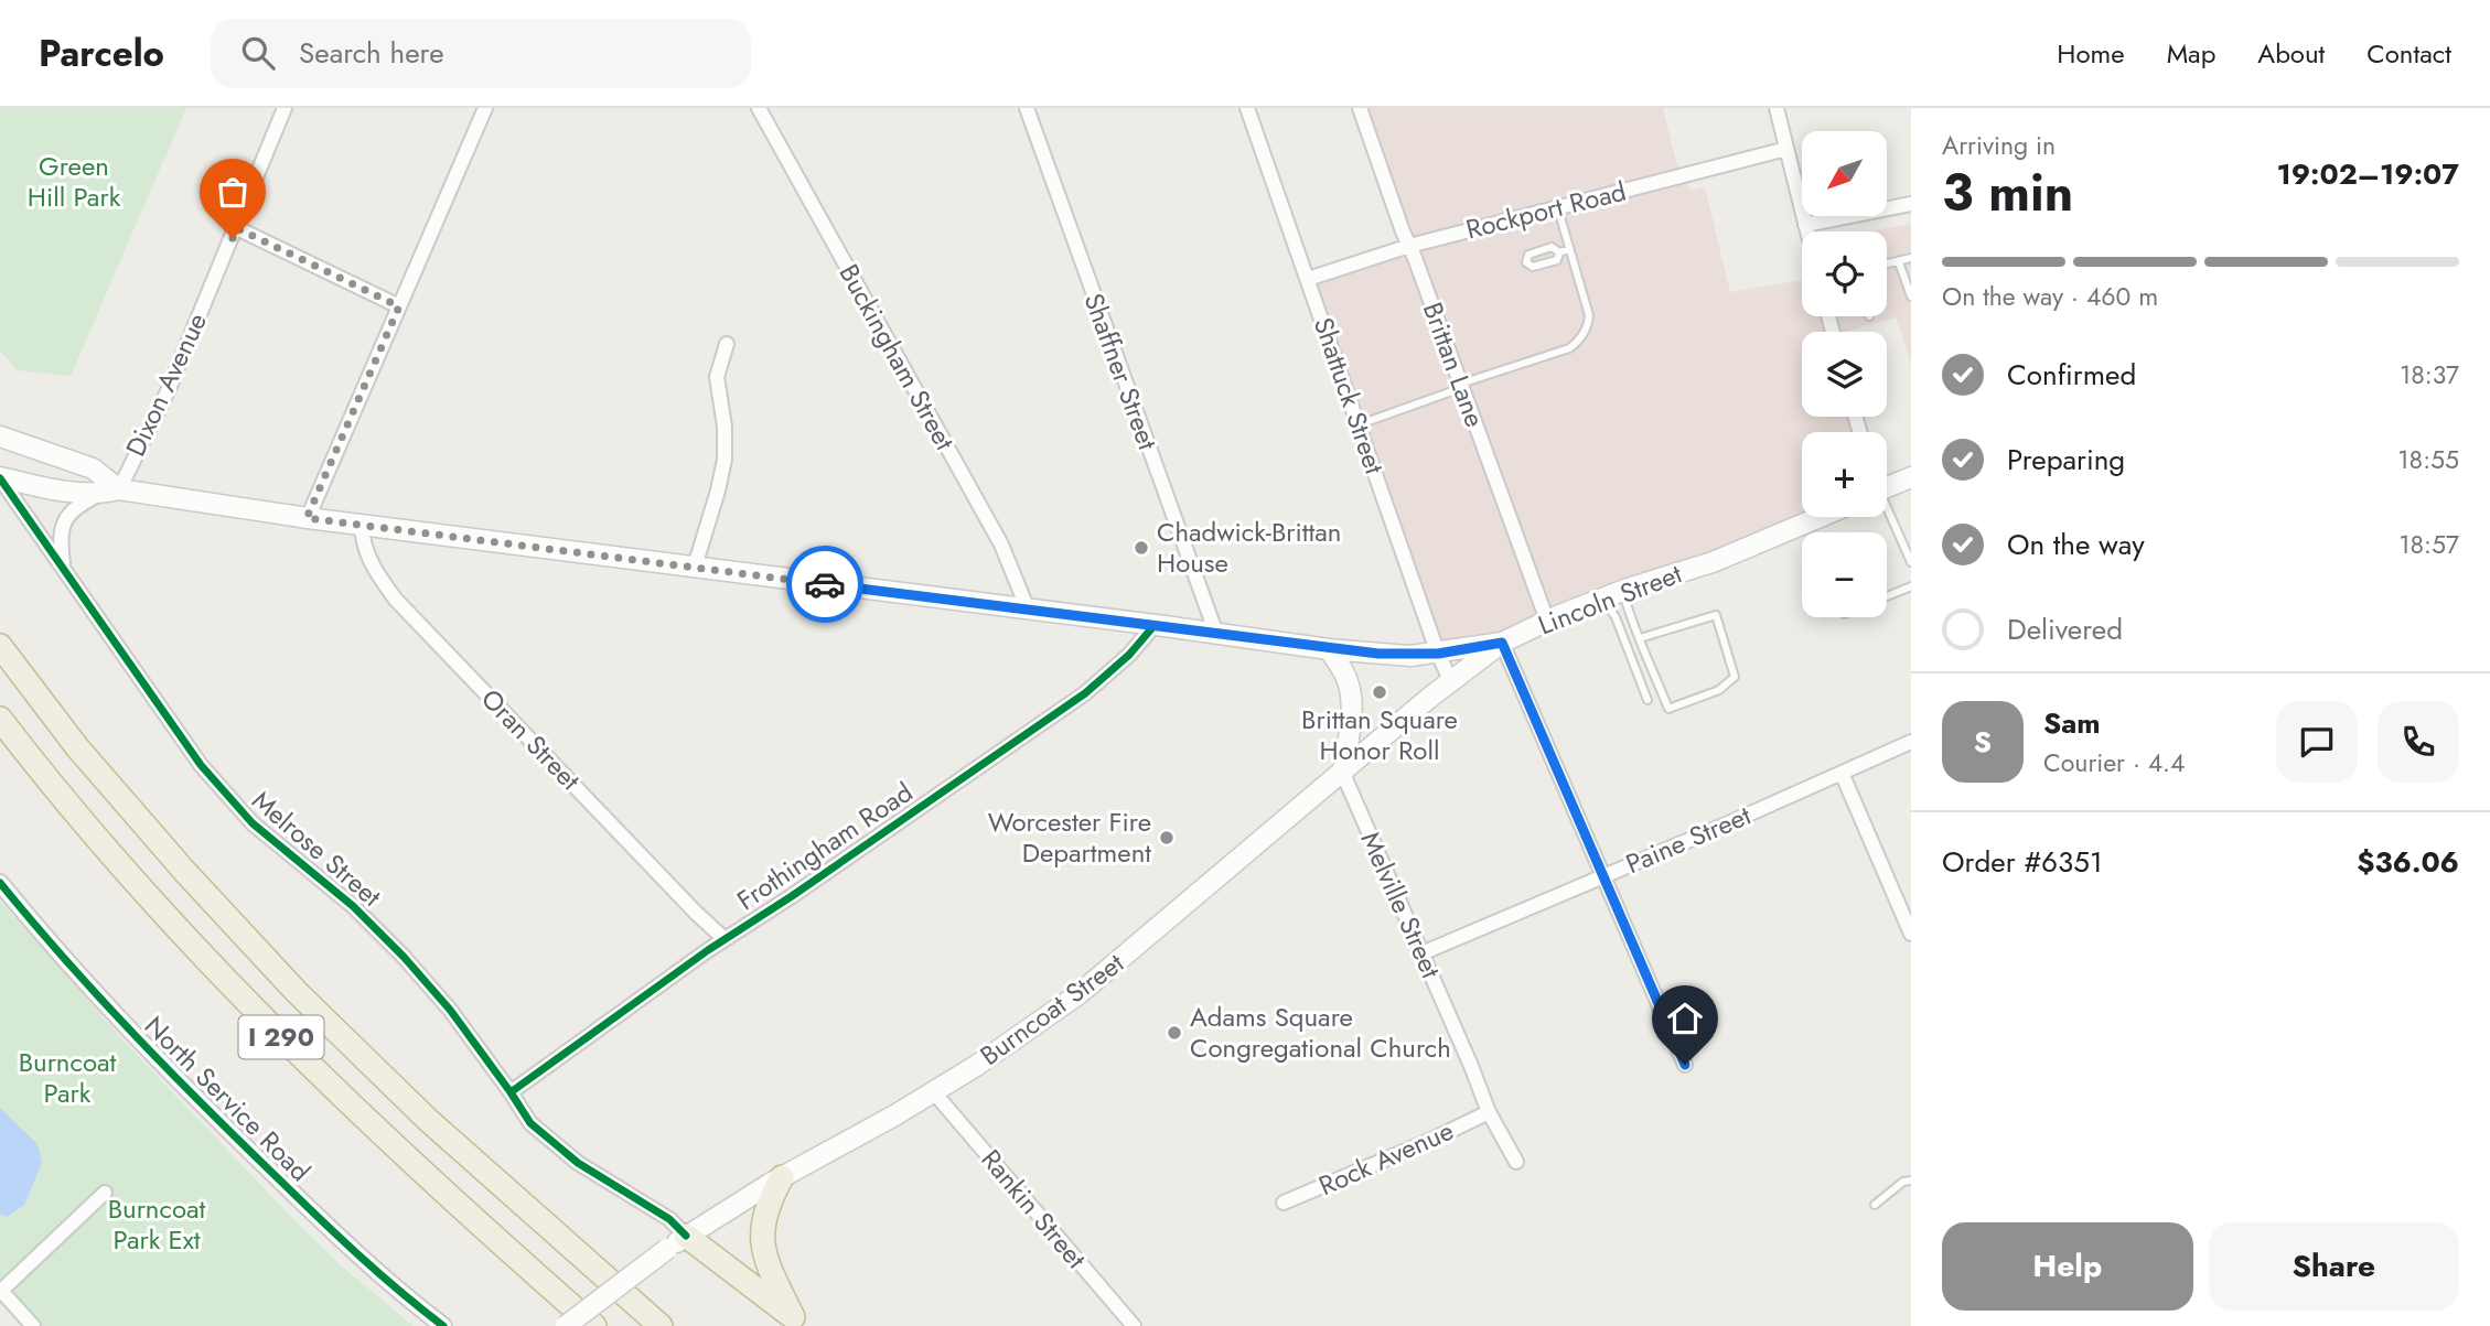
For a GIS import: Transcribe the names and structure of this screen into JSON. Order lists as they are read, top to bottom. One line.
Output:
{"streets":{"highway":["I 290"],"main road":["Lincoln Street","Burncoat Street"],"street":["Rockport Road","Buckingham Street","Brittan Lane","Shaffner Street","Dixon Avenue","Shattuck Street","Oran Street","Paine Street","Frothingham Road","Melrose Street","Melville Street","North Service Road","Rock Avenue","Rankin Street"]},"crossings":[["Rockport Road","Brittan Lane"],["Rockport Road","Shattuck Street"],["Buckingham Street","Lincoln Street"],["Brittan Lane","Lincoln Street"],["Shaffner Street","Lincoln Street"],["Dixon Avenue","Lincoln Street"],["Shattuck Street","Lincoln Street"],["Shattuck Street","Burncoat Street"],["Lincoln Street","Oran Street"],["Lincoln Street","Frothingham Road"],["Lincoln Street","Melrose Street"],["Lincoln Street","Burncoat Street"],["Oran Street","Frothingham Road"],["Paine Street","Melville Street"],["Frothingham Road","Melrose Street"],["Melrose Street","Burncoat Street"],["Melville Street","Burncoat Street"],["Melville Street","Rock Avenue"],["Burncoat Street","Rankin Street"]],"parks":["Green Hill Park","Burncoat Park","Burncoat Park Ext"],"places":["Chadwick-Brittan House","Brittan Square Honor Roll","Worcester Fire Department","Adams Square Congregational Church"],"north":"bottom left","page":{"header":"Parcelo","search":"Search here","nav":["Home","Map","About","Contact"],"heading":["3 min","Arriving in","19:02–19:07"],"panel":["Sam","Courier · 4.4","Order #6351","$36.06"],"map_buttons":["+","−"],"bar":"On the way · 460 m","list":[["Confirmed","18:37"],["Preparing","18:55"],["On the way","18:57"],"Delivered"],"round":"S","buttons":["Help","Share"]}}
